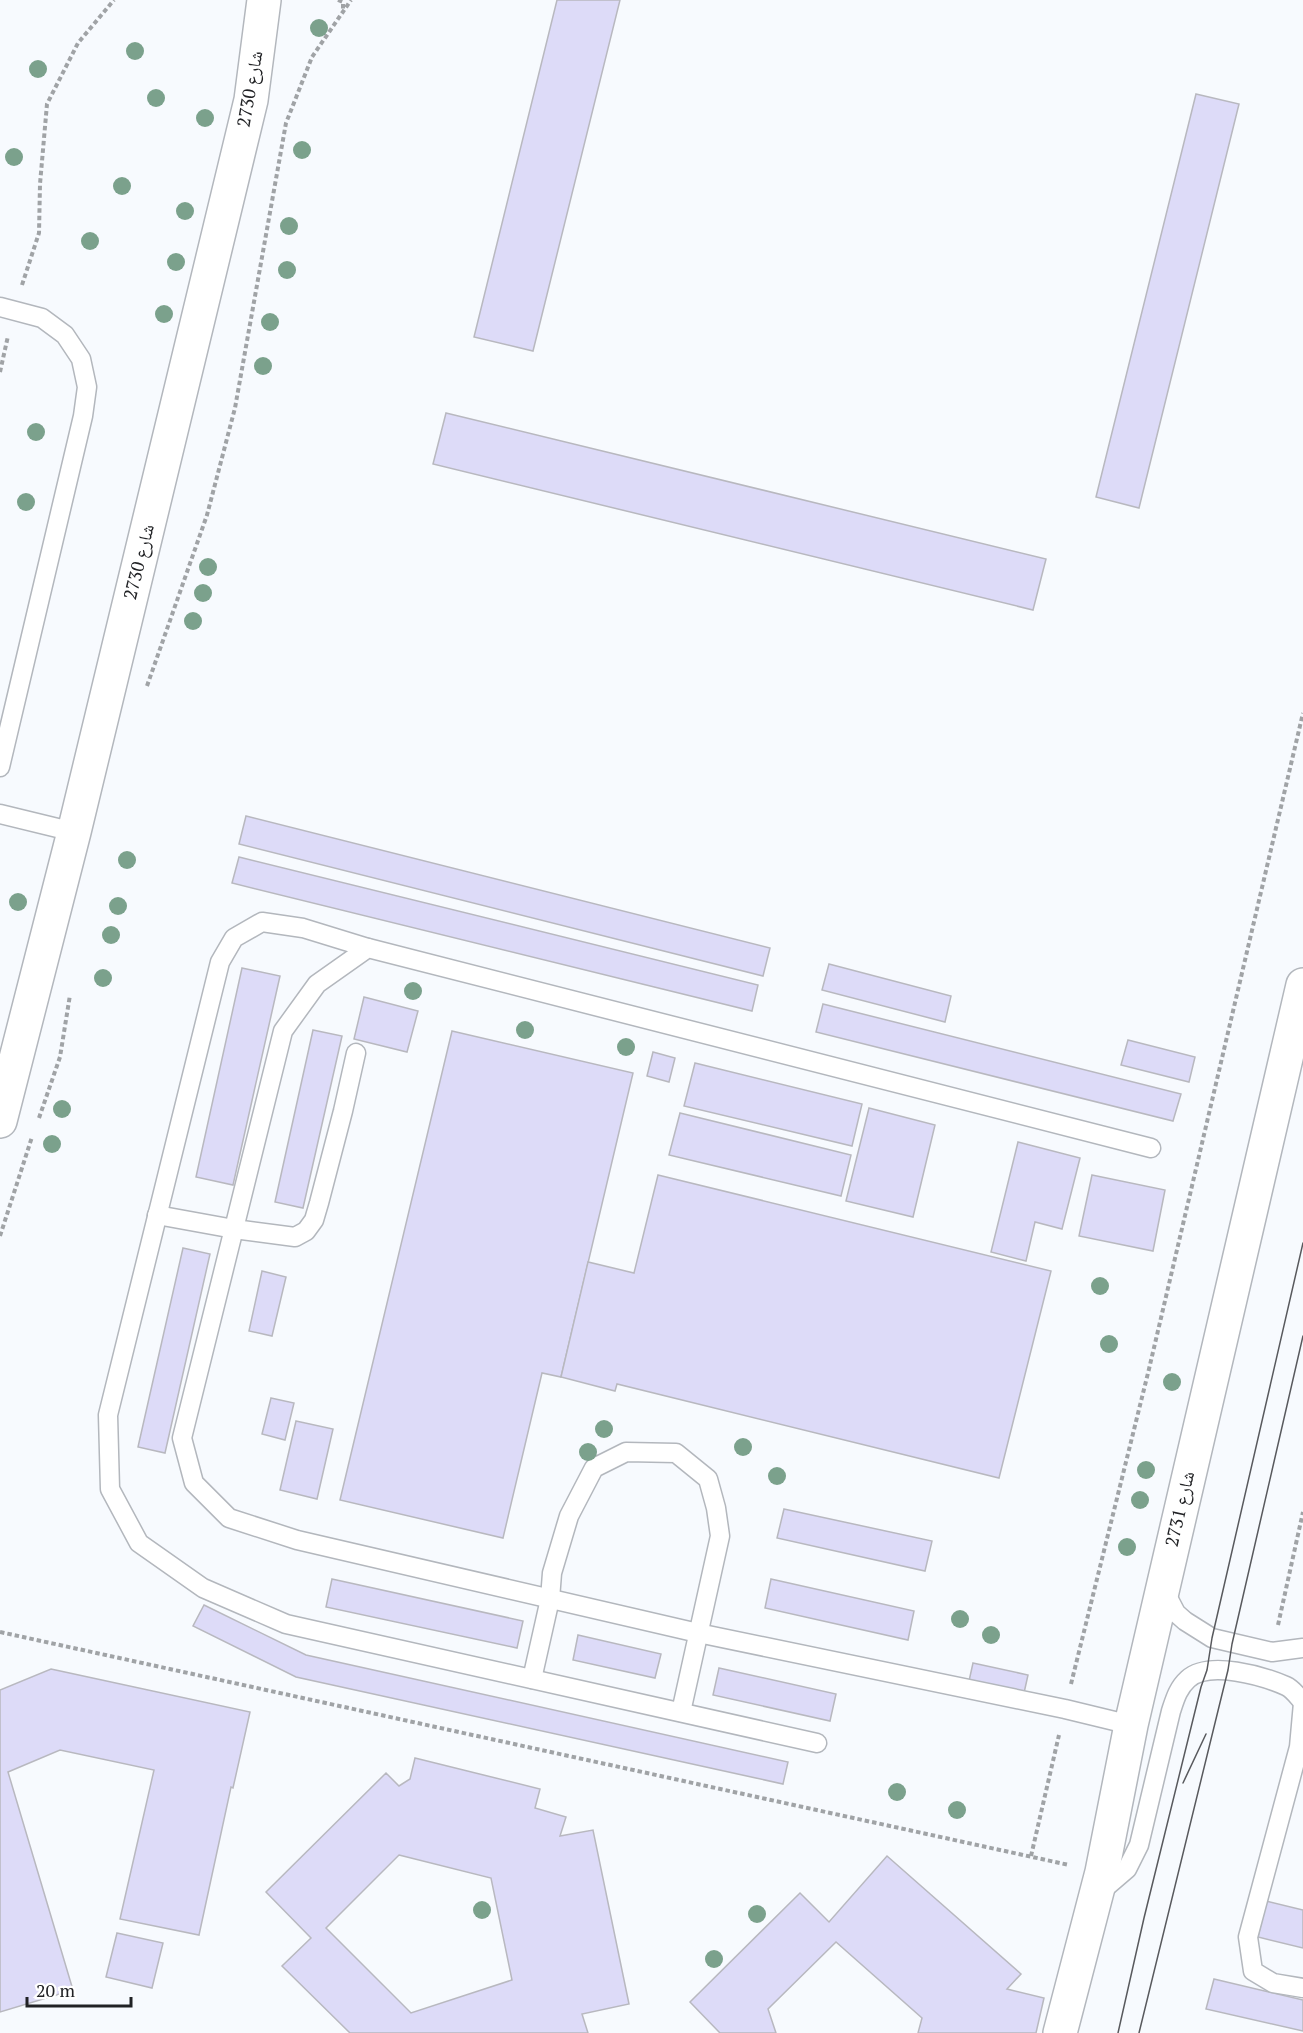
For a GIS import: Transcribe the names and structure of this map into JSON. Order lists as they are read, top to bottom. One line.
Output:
{"streets":{"street":["شارع 2730","شارع 2731"]},"scale_bar":"20 m"}
